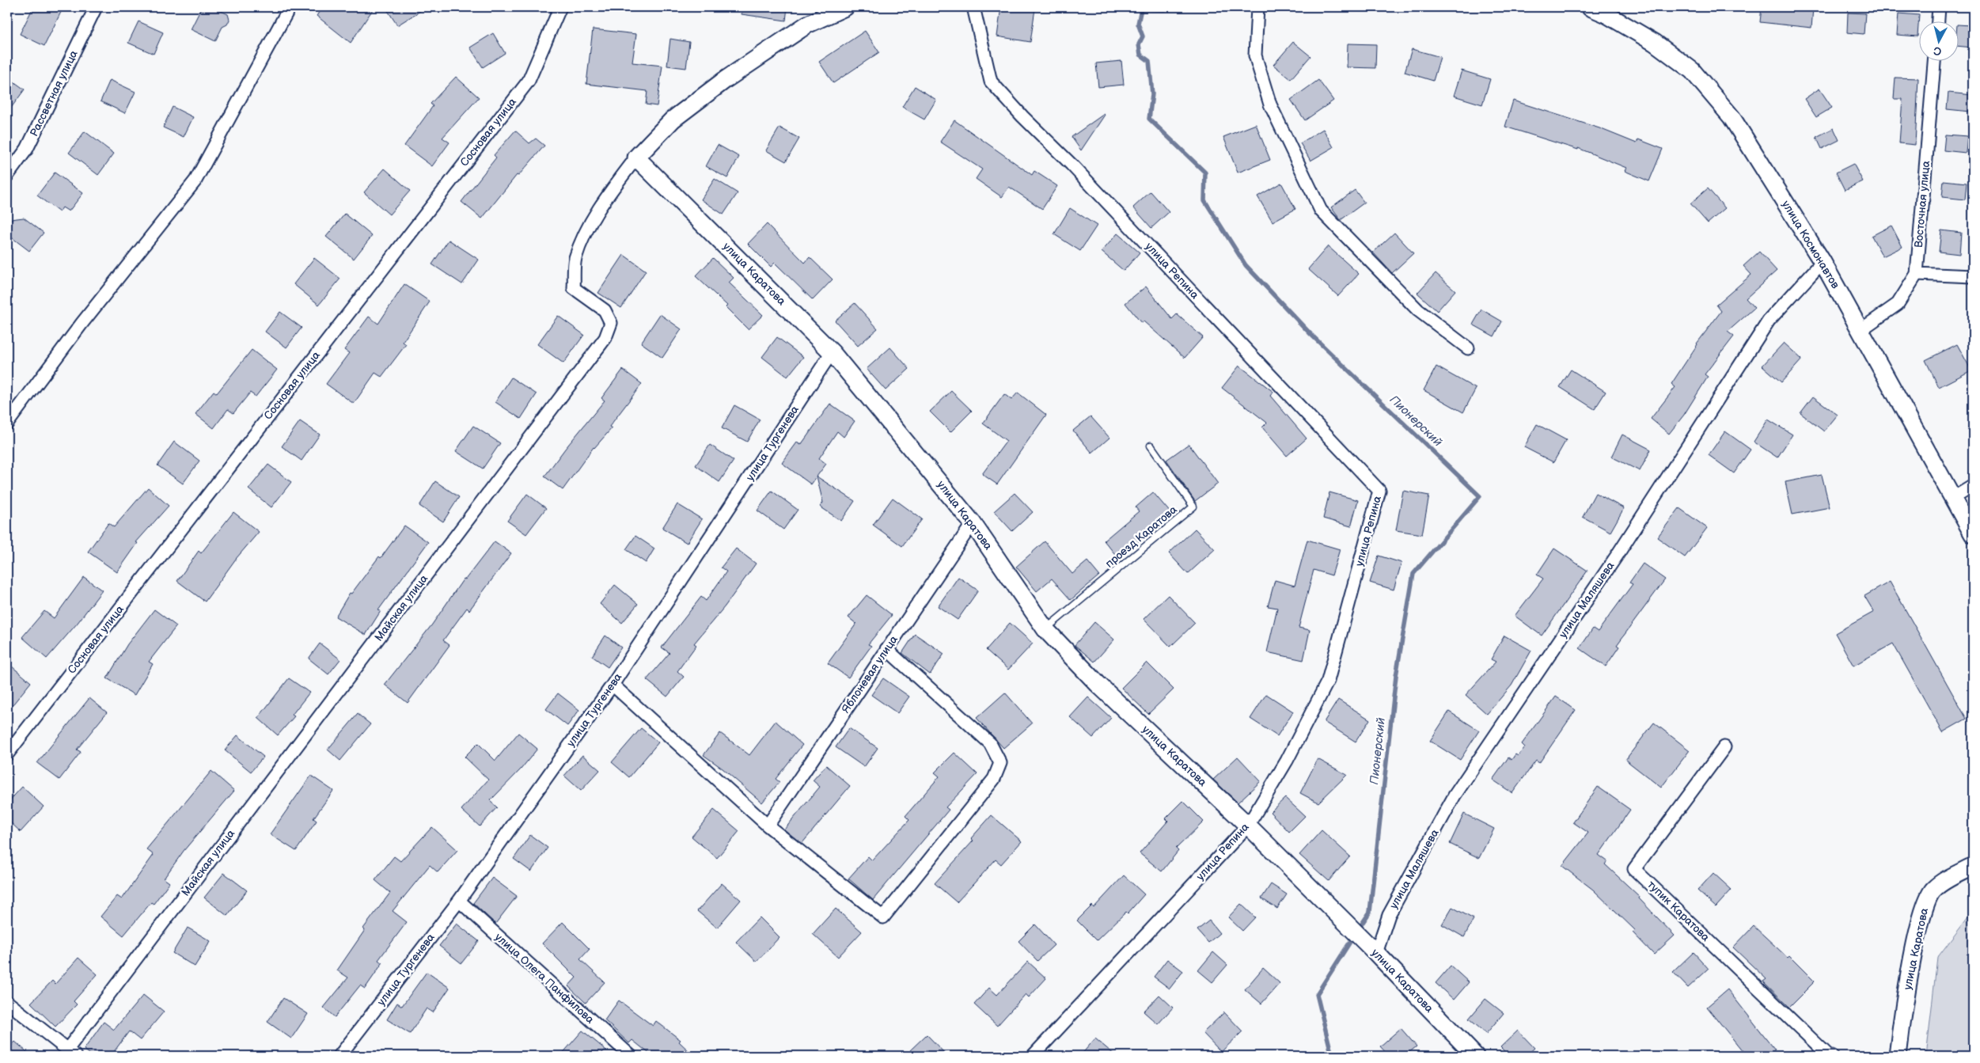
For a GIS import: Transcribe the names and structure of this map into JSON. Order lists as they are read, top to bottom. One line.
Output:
{"streets":{"street":["Рассветная улица","Сосновая улица","Восточная улица","улица Космонавтов","улица Репина","улица Каратова","улица Тургенева","улица Маляшева","Майская улица","Яблоневая улица","тупик Каратова","улица Олега Панфилова"],"lane":["проезд Каратова"]},"crossings":[["Восточная улица","улица Космонавтов"],["улица Космонавтов","улица Маляшева"],["улица Репина","улица Каратова"],["улица Каратова","улица Тургенева"],["улица Каратова","проезд Каратова"],["улица Каратова","улица Маляшева"],["улица Каратова","Майская улица"],["улица Каратова","Яблоневая улица"],["улица Тургенева","улица Олега Панфилова"]],"water":["Пионерский"],"north":"bottom"}
